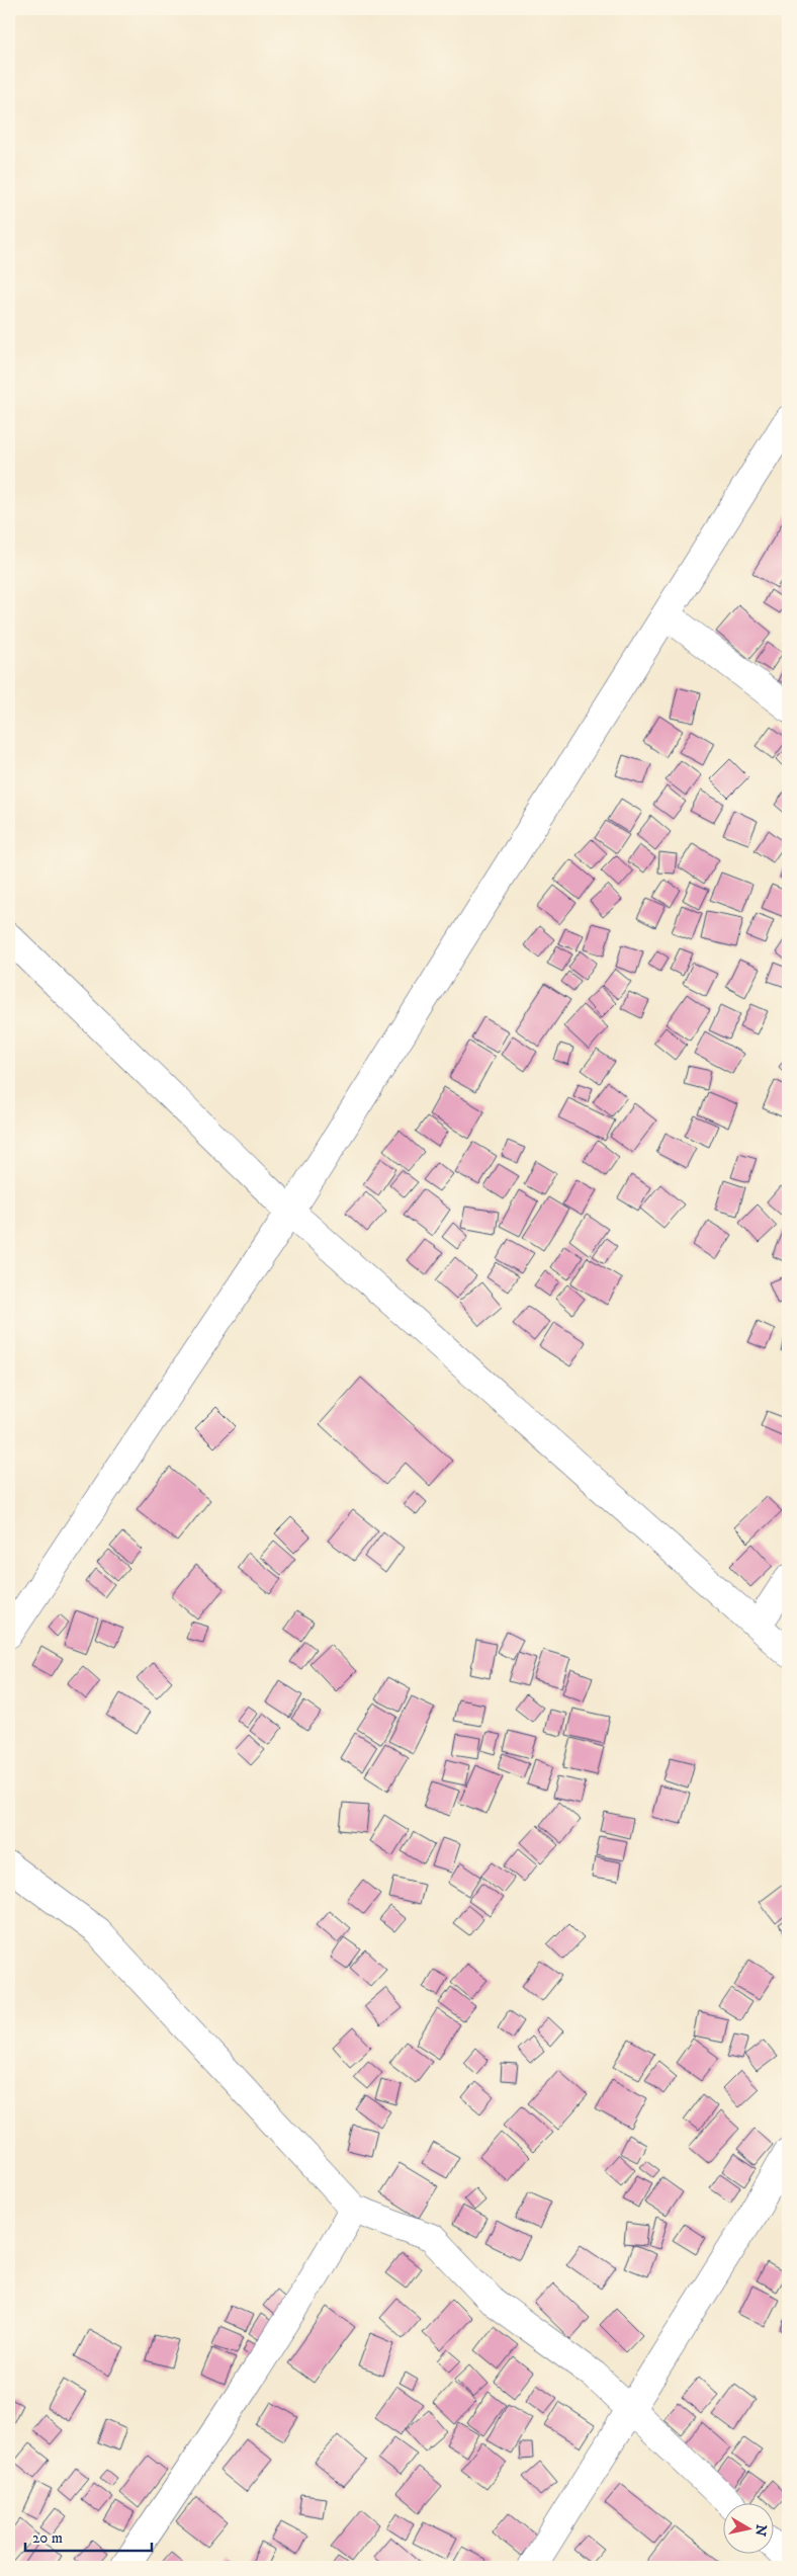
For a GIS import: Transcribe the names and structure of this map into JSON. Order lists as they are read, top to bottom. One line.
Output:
{"scale_bar":"20 m","north":"right"}
